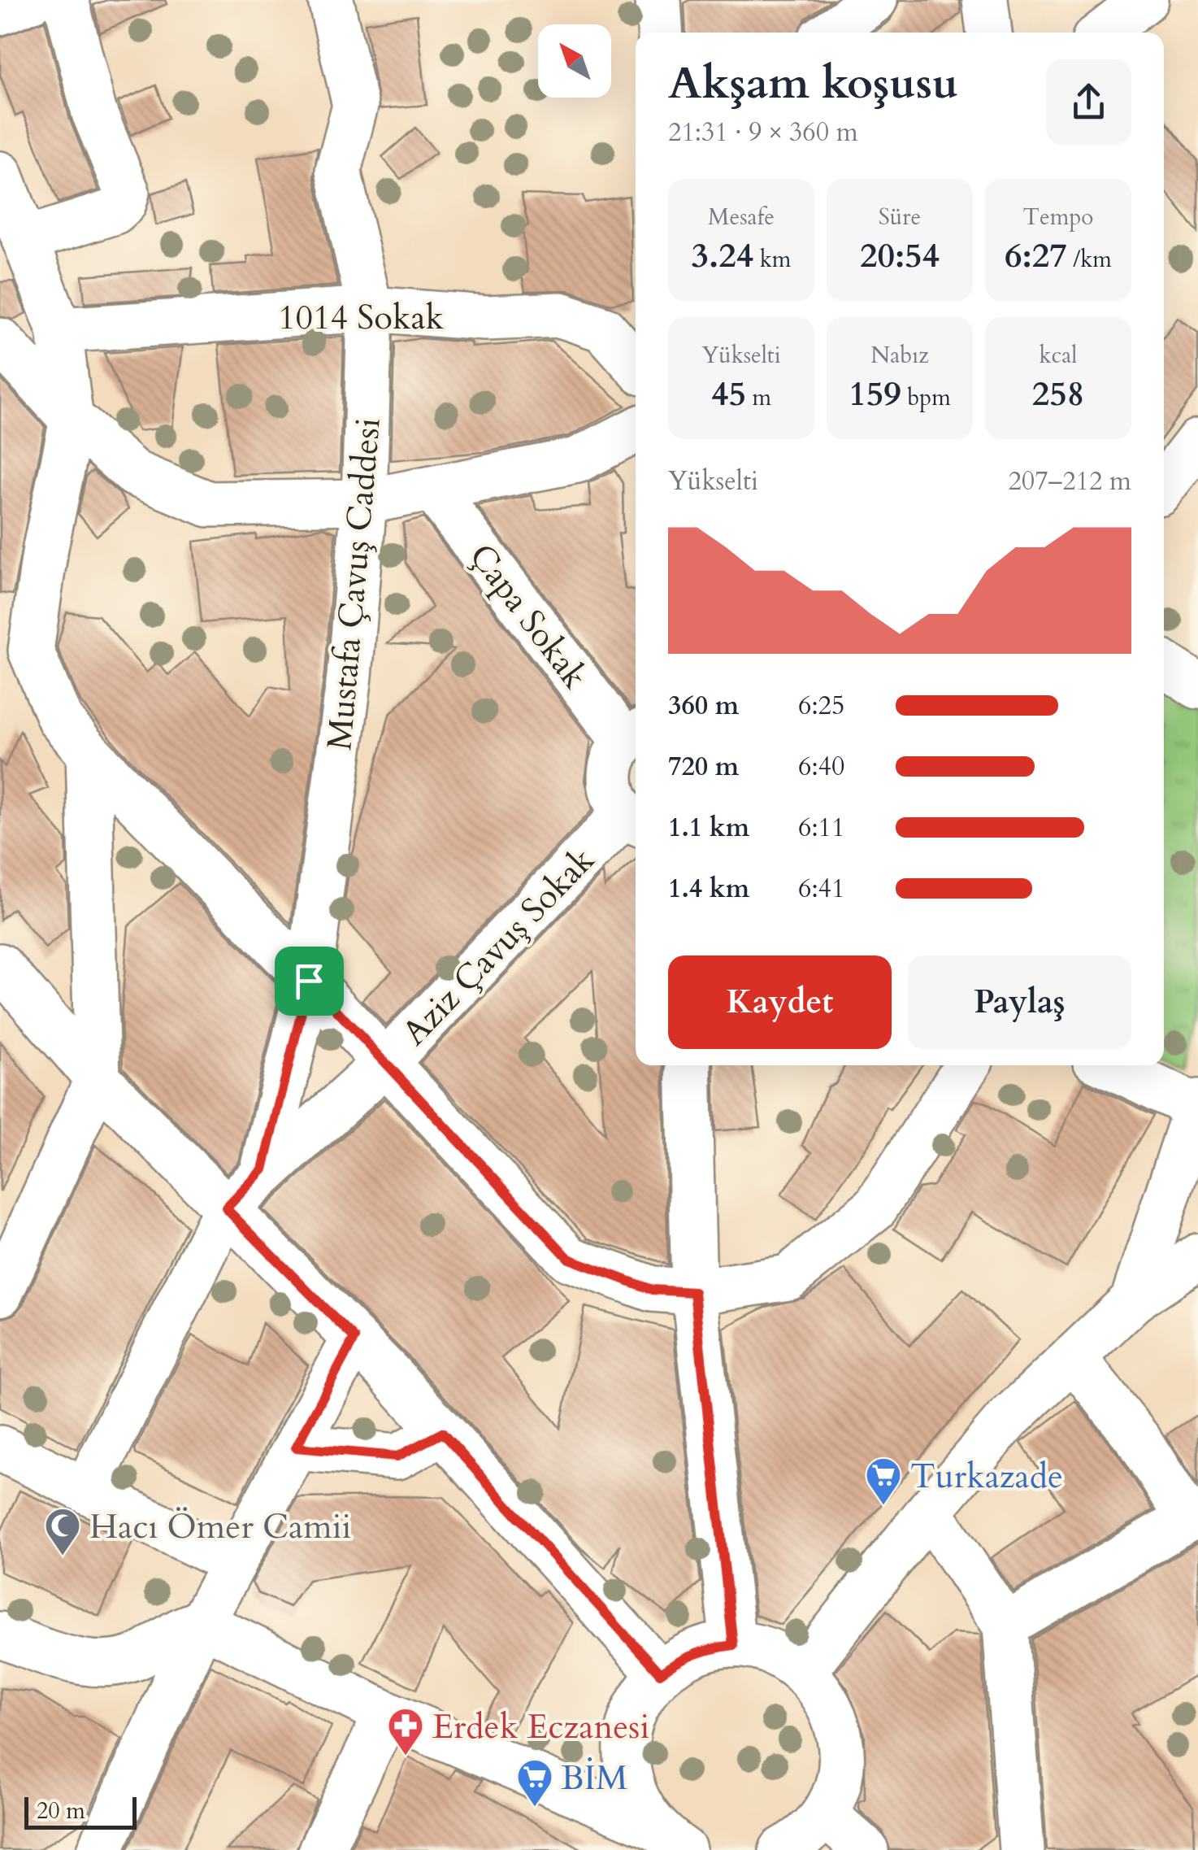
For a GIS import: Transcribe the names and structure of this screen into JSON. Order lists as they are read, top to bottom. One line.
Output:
{"streets":{"street":["1014 Sokak","Mustafa Çavuş Caddesi","Çapa Sokak","Aziz Çavuş Sokak"]},"crossings":[["1014 Sokak","Mustafa Çavuş Caddesi"],["Mustafa Çavuş Caddesi","Aziz Çavuş Sokak"]],"places":{"supermarket":["Turkazade","BİM"],"mosque":["Hacı Ömer Camii"],"pharmacy":["Erdek Eczanesi"]},"scale_bar":"20 m","north":"top left","page":{"heading":["Akşam koşusu","21:31 · 9 × 360 m"],"stats":[["Mesafe","3.24 km"],["Süre","20:54"],["Tempo","6:27 /km"],["Yükselti","45 m"],["Nabız","159 bpm"],["kcal","258"]],"chart":["Yükselti","207–212 m"],"list":[{"name":"360 m","note":"6:25"},{"name":"720 m","note":"6:40"},{"name":"1.1 km","note":"6:11"},{"name":"1.4 km","note":"6:41"}],"buttons":["Kaydet","Paylaş"],"scale":"20 m"}}
